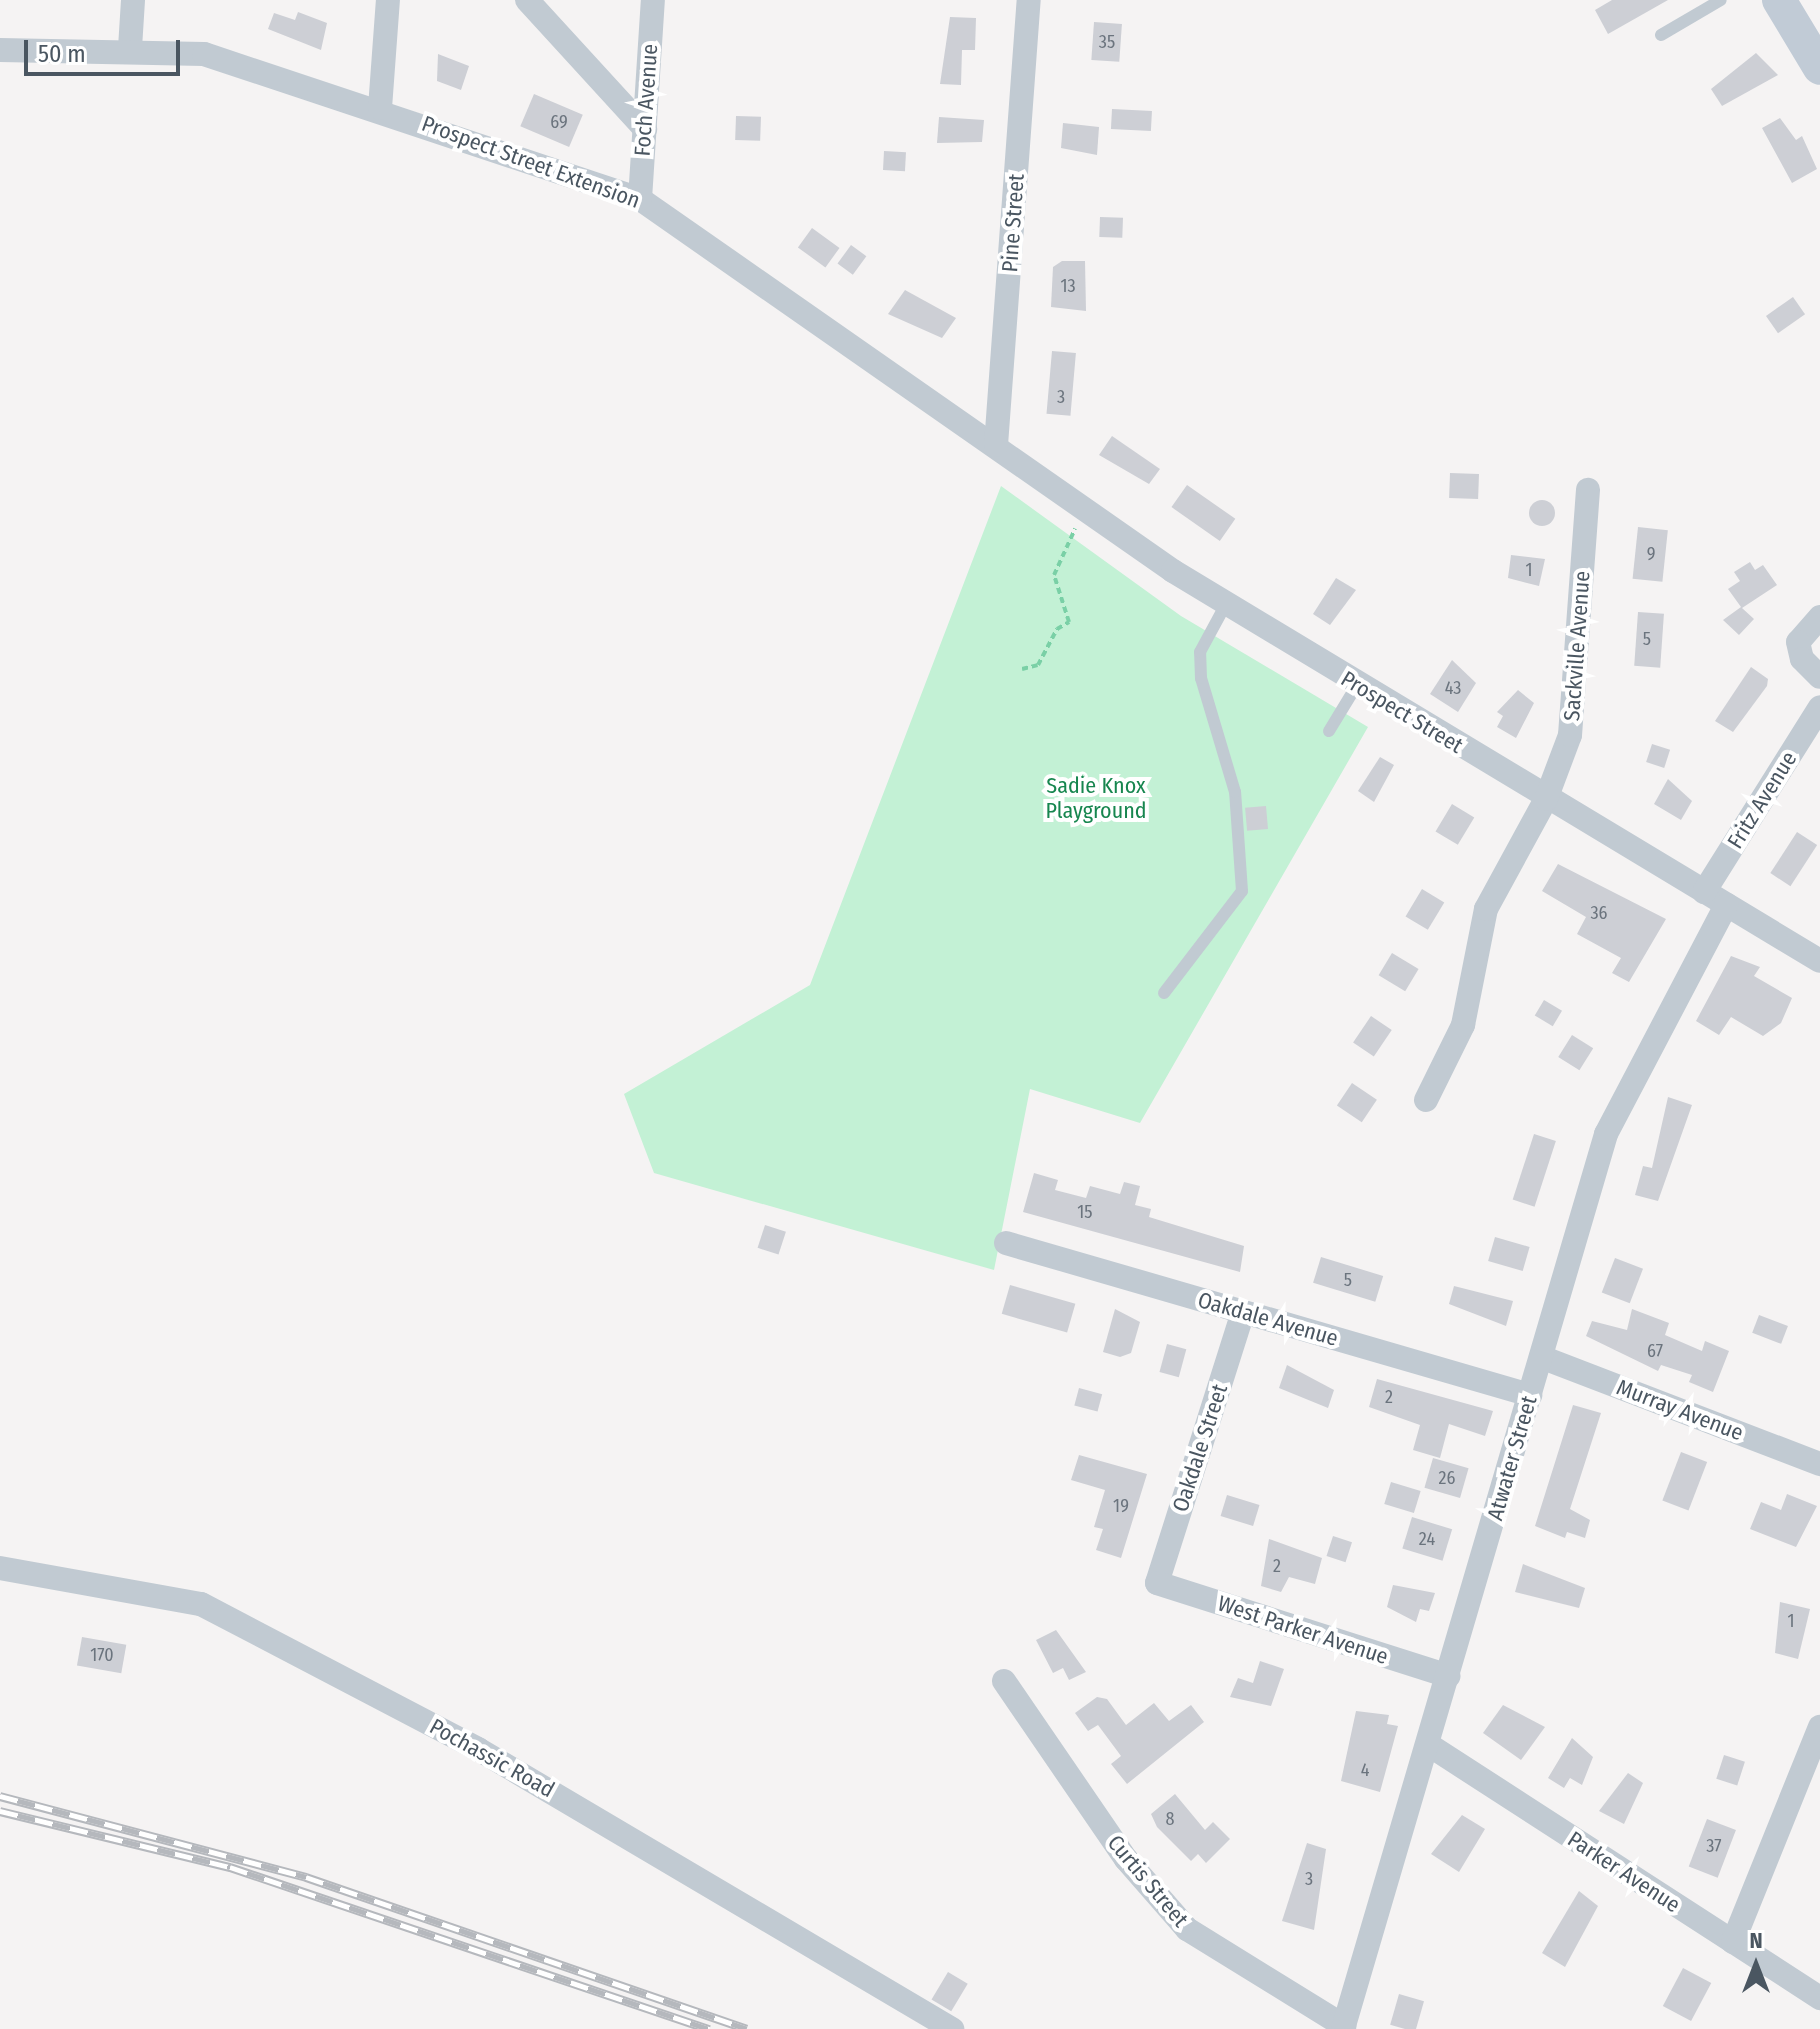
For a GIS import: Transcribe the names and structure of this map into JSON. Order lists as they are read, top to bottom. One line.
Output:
{"streets":{"street":["Foch Avenue","Prospect Street Extension","Pine Street","Sackville Avenue","Prospect Street","Fritz Avenue","Oakdale Avenue","Murray Avenue","Oakdale Street","Atwater Street","West Parker Avenue","Pochassic Road","Parker Avenue","Curtis Street"]},"crossings":[["Foch Avenue","Prospect Street Extension"],["Prospect Street Extension","Pine Street"],["Prospect Street Extension","Prospect Street"],["Pine Street","Prospect Street"],["Sackville Avenue","Prospect Street"],["Prospect Street","Fritz Avenue"],["Prospect Street","Atwater Street"],["Oakdale Avenue","Oakdale Street"],["Oakdale Avenue","Atwater Street"],["Murray Avenue","Atwater Street"],["Oakdale Street","West Parker Avenue"],["Atwater Street","West Parker Avenue"],["Atwater Street","Parker Avenue"],["Atwater Street","Curtis Street"]],"parks":["Sadie Knox Playground"],"house_numbers":["35","69","13","3","9","1","5","43","36","15","5","67","2","26","19","24","2","1","170","4","8","37","3"],"scale_bar":"50 m","north":"top"}
